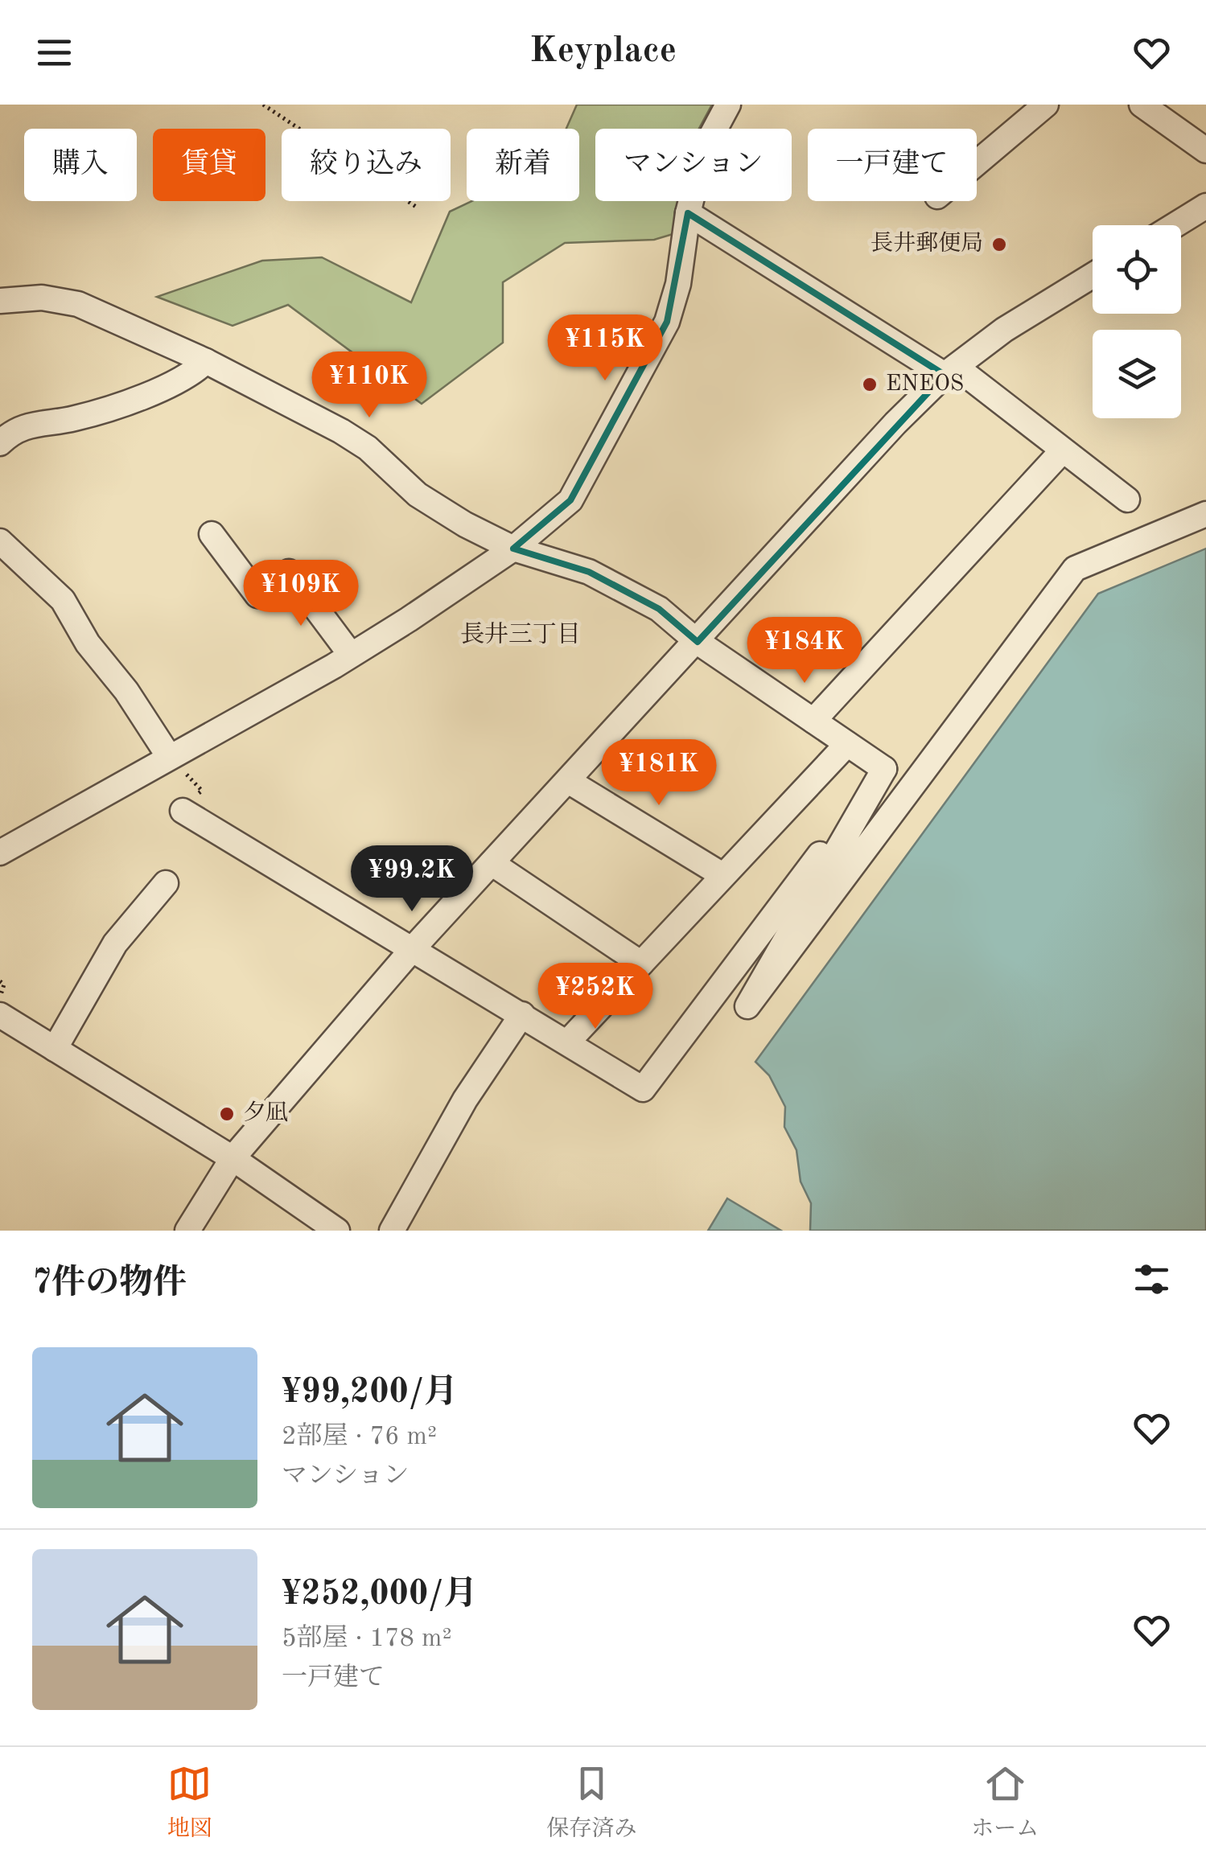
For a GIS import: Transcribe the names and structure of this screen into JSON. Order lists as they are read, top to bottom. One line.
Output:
{"districts":["長井三丁目"],"places":["長井郵便局","ENEOS","夕凪"],"page":{"header":"Keyplace","chip":["購入","賃貸","絞り込み","新着","マンション","一戸建て"],"price":["¥115K","¥110K","¥109K","¥184K","¥181K","¥99.2K","¥252K"],"heading":"7件の物件","list":[{"name":"¥99,200/月","note":"2部屋 · 76 m² · マンション"},{"name":"¥252,000/月","note":"5部屋 · 178 m² · 一戸建て"}],"tabs":["地図","保存済み","ホーム"]}}
